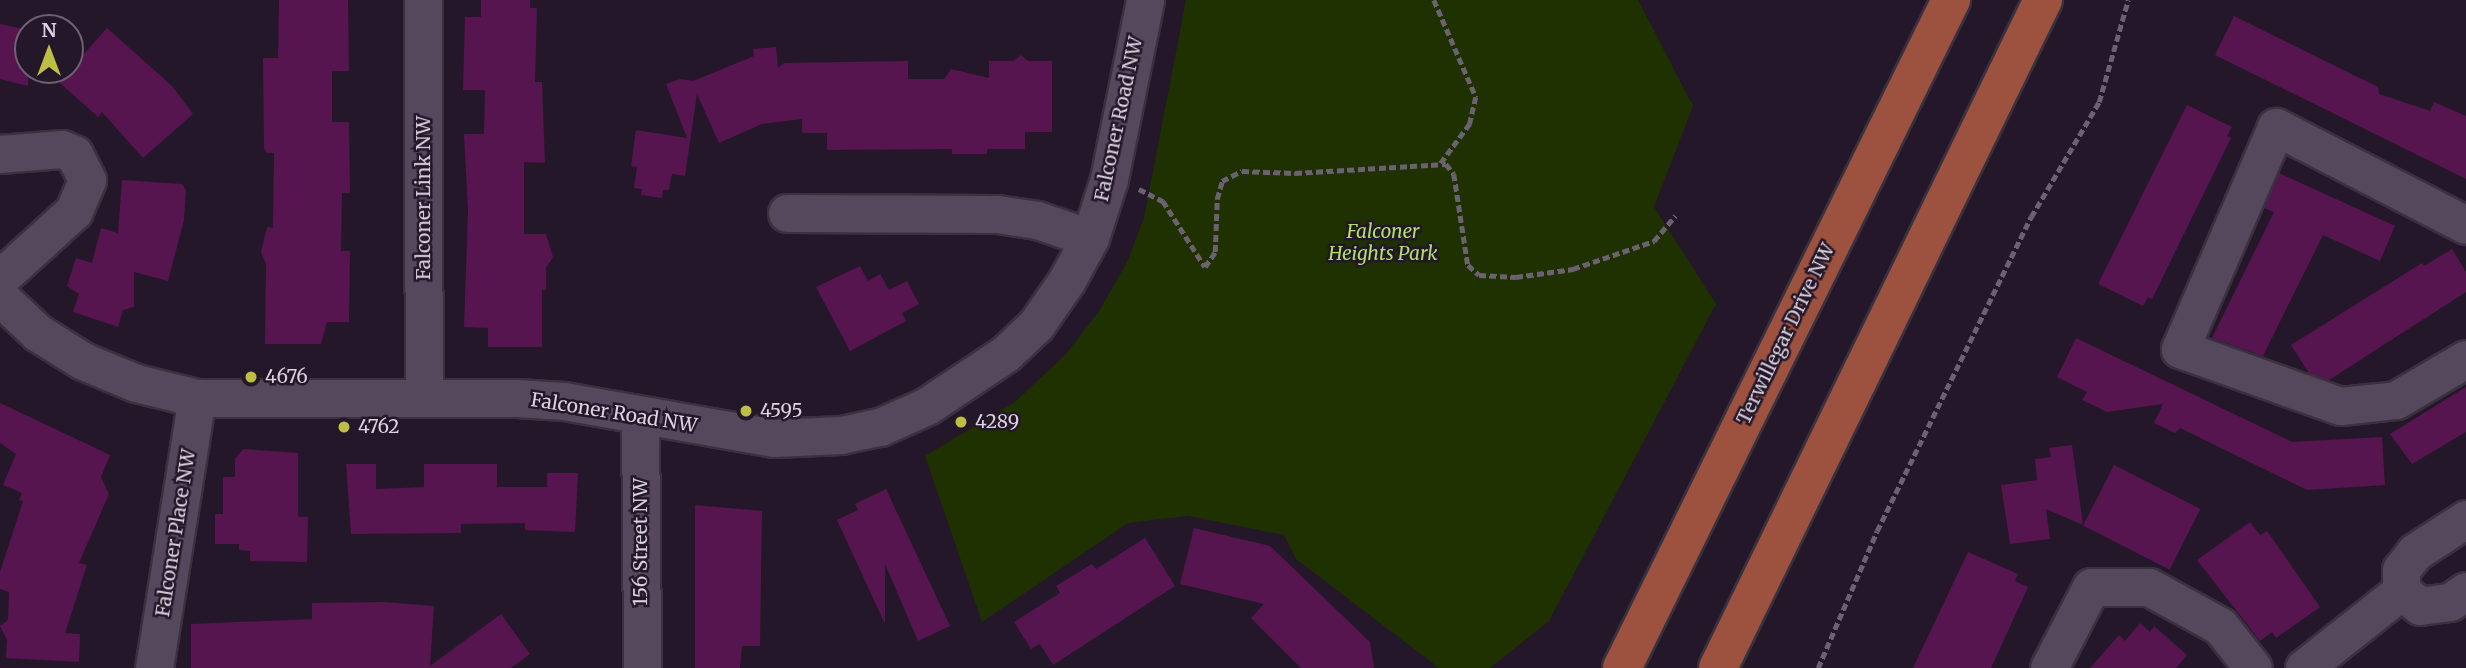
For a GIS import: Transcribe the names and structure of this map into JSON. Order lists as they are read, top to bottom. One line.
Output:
{"streets":{"main road":["Terwillegar Drive NW"],"street":["Falconer Road NW","Falconer Link NW","Falconer Place NW","156 Street NW"]},"crossings":[["Falconer Road NW","Falconer Link NW"],["Falconer Road NW","Falconer Place NW"],["Falconer Road NW","156 Street NW"]],"parks":["Falconer Heights Park"],"places":["4676","4595","4289","4762"],"north":"top"}
